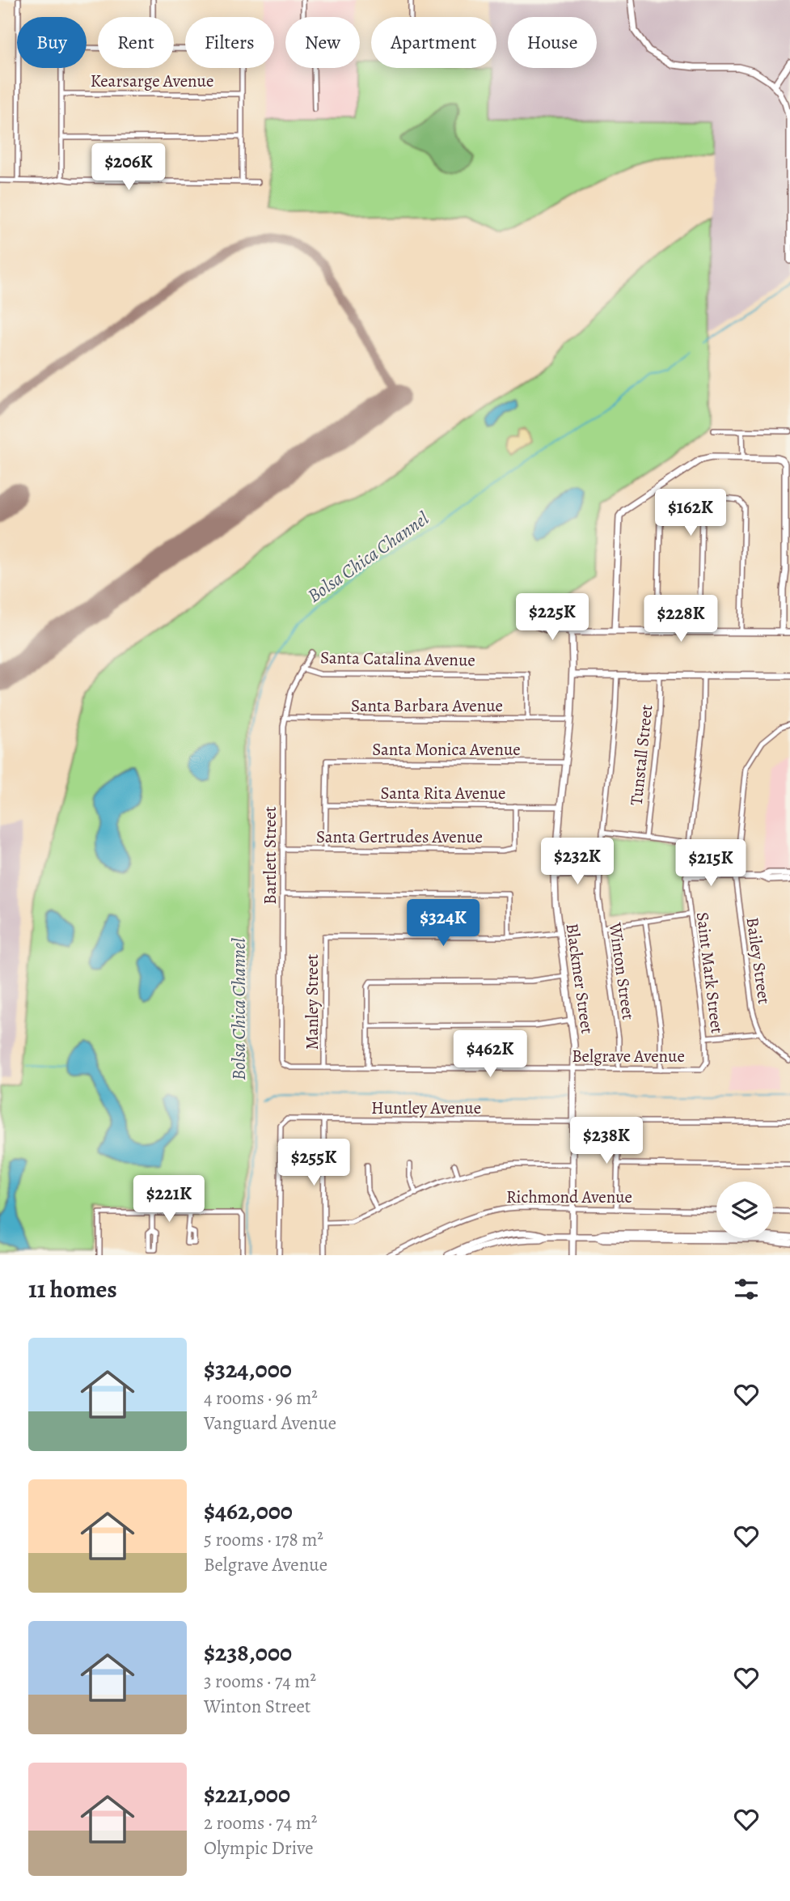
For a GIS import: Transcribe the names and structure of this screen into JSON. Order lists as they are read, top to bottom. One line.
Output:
{"streets":{"street":["Kearsarge Avenue","Santa Catalina Avenue","Santa Barbara Avenue","Santa Monica Avenue","Tunstall Street","Santa Rita Avenue","Santa Gertrudes Avenue","Bartlett Street","Bailey Street","Winton Street","Saint Mark Street","Blackmer Street","Manley Street","Belgrave Avenue","Huntley Avenue","Richmond Avenue"]},"crossings":[["Santa Catalina Avenue","Santa Barbara Avenue"],["Santa Catalina Avenue","Bartlett Street"],["Santa Barbara Avenue","Bartlett Street"],["Santa Barbara Avenue","Blackmer Street"],["Santa Monica Avenue","Santa Rita Avenue"],["Santa Monica Avenue","Blackmer Street"],["Santa Rita Avenue","Santa Gertrudes Avenue"],["Santa Rita Avenue","Blackmer Street"],["Santa Gertrudes Avenue","Bartlett Street"],["Bartlett Street","Belgrave Avenue"],["Winton Street","Belgrave Avenue"],["Saint Mark Street","Belgrave Avenue"],["Blackmer Street","Belgrave Avenue"],["Blackmer Street","Huntley Avenue"],["Blackmer Street","Richmond Avenue"],["Manley Street","Belgrave Avenue"]],"water":["Bolsa Chica Channel"],"page":{"chip":["Buy","Rent","Filters","New","Apartment","House"],"price":["$206K","$162K","$225K","$228K","$232K","$215K","$324K","$462K","$238K","$255K","$221K"],"heading":"11 homes","list":[{"name":"$324,000","note":"4 rooms · 96 m² · Vanguard Avenue"},{"name":"$462,000","note":"5 rooms · 178 m² · Belgrave Avenue"},{"name":"$238,000","note":"3 rooms · 74 m² · Winton Street"},{"name":"$221,000","note":"2 rooms · 74 m² · Olympic Drive"}]}}
